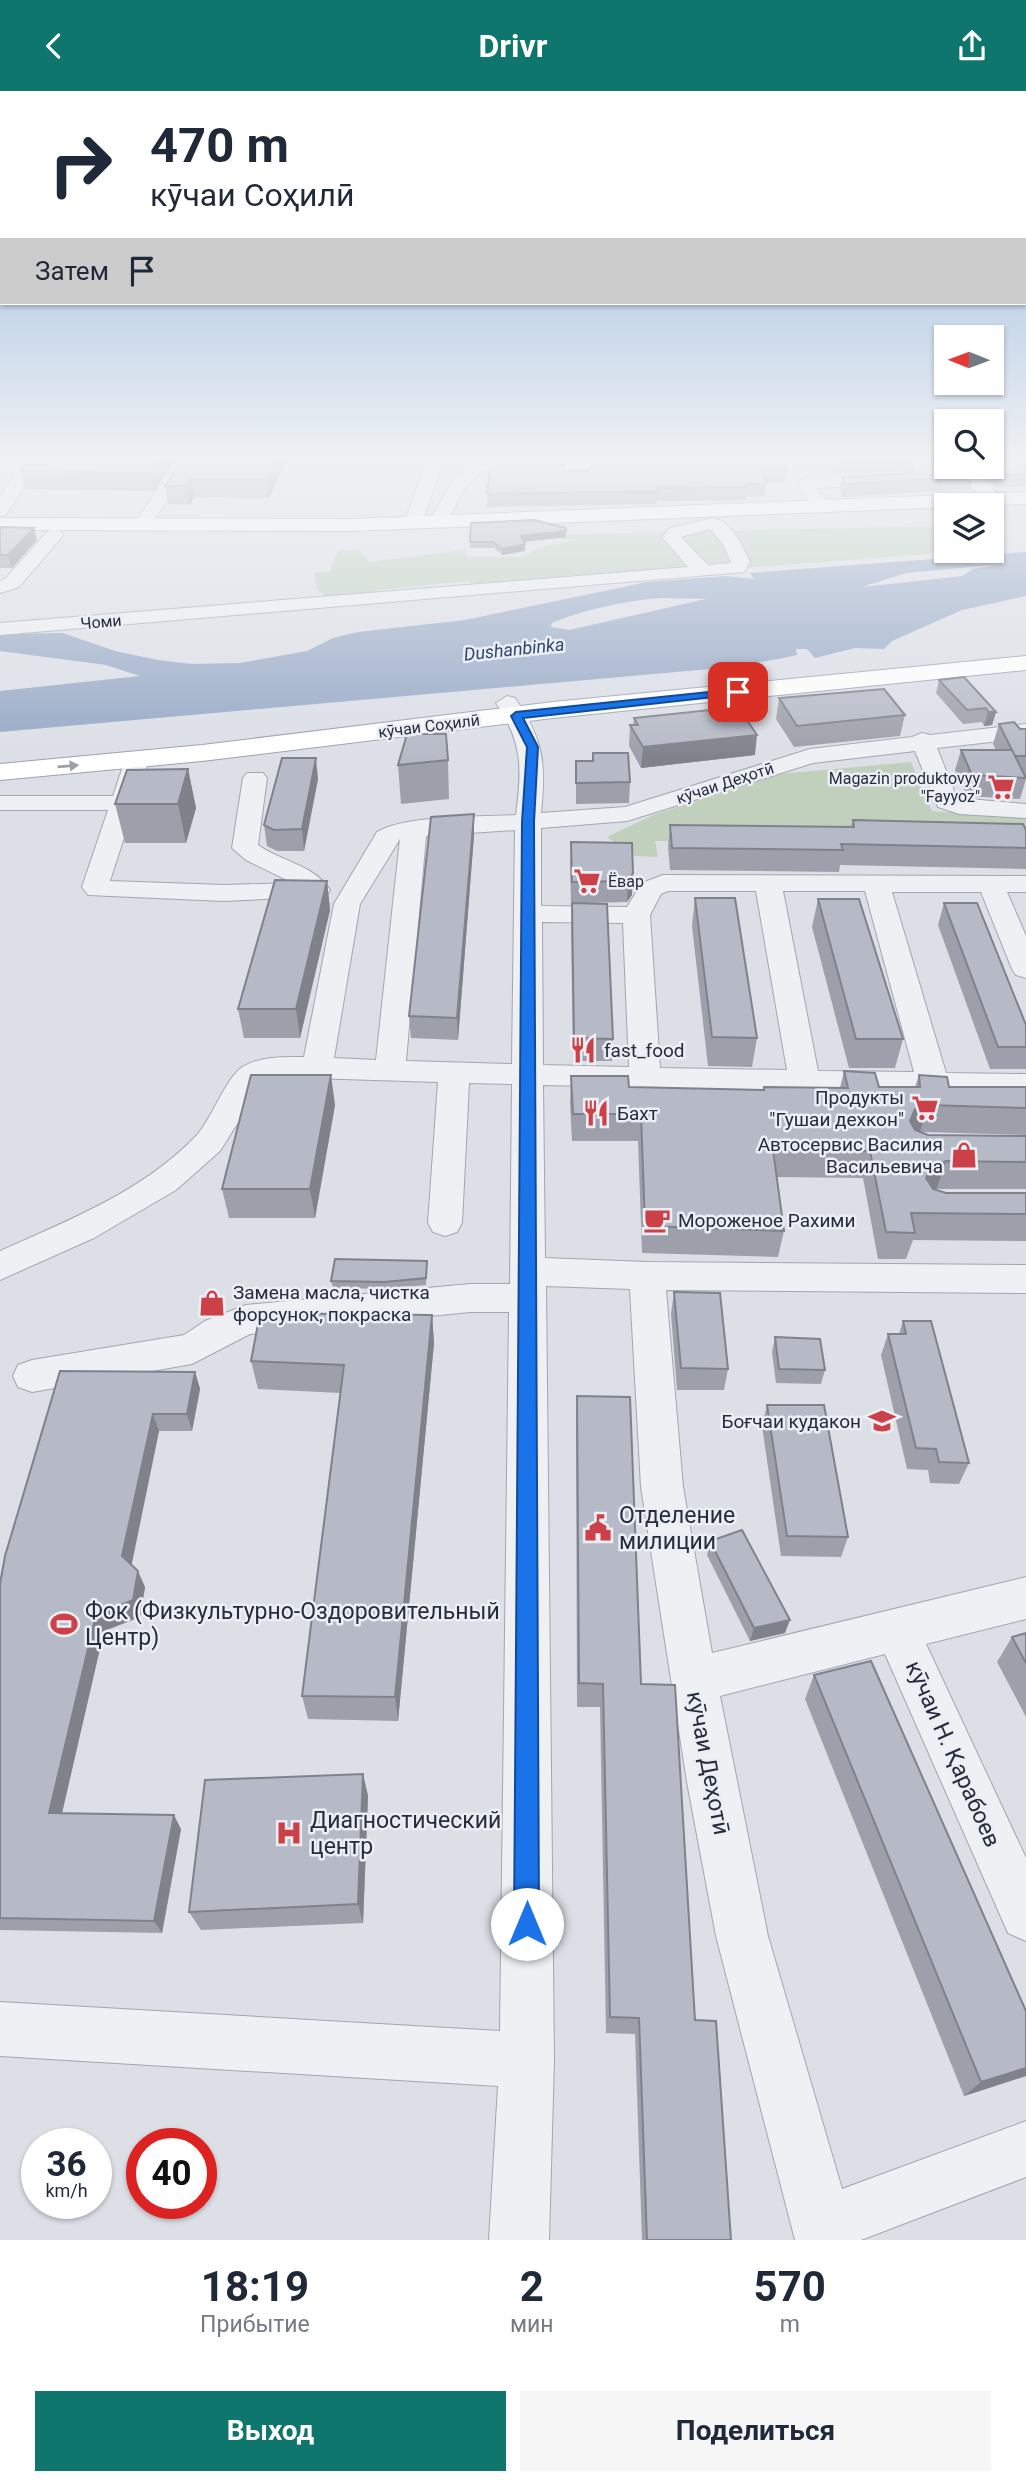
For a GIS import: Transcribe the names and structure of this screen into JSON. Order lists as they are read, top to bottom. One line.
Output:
{"streets":{"main road":["кӯчаи Соҳилӣ"],"street":["Чоми","кӯчаи Деҳотӣ","кӯчаи Н. Қарабоев"]},"water":["Dushanbinka"],"places":{"supermarket":["Magazin produktovyy \"Fayyoz\"","Ёвар","Продукты \"Гушаи дехкон\""],"restaurant":["fast_food","Бахт"],"shop":["Автосервис Василия Васильевича","Замена масла, чистка форсунок, покраска"],"cafe":["Мороженое Рахими"],"school or university":["Боғчаи кудакон"],"public building":["Отделение милиции"],"sports":["Фок (Физкультурно-Оздоровительный Центр)"],"hospital":["Диагностический центр"]},"north":"left","page":{"header":"Drivr","turn":["470 m","кӯчаи Соҳилӣ"],"then":"Затем","speed":"36 km/h","limit":"40","eta":["18:19","Прибытие","2","мин","570","m"],"buttons":["Выход","Поделиться"]}}
